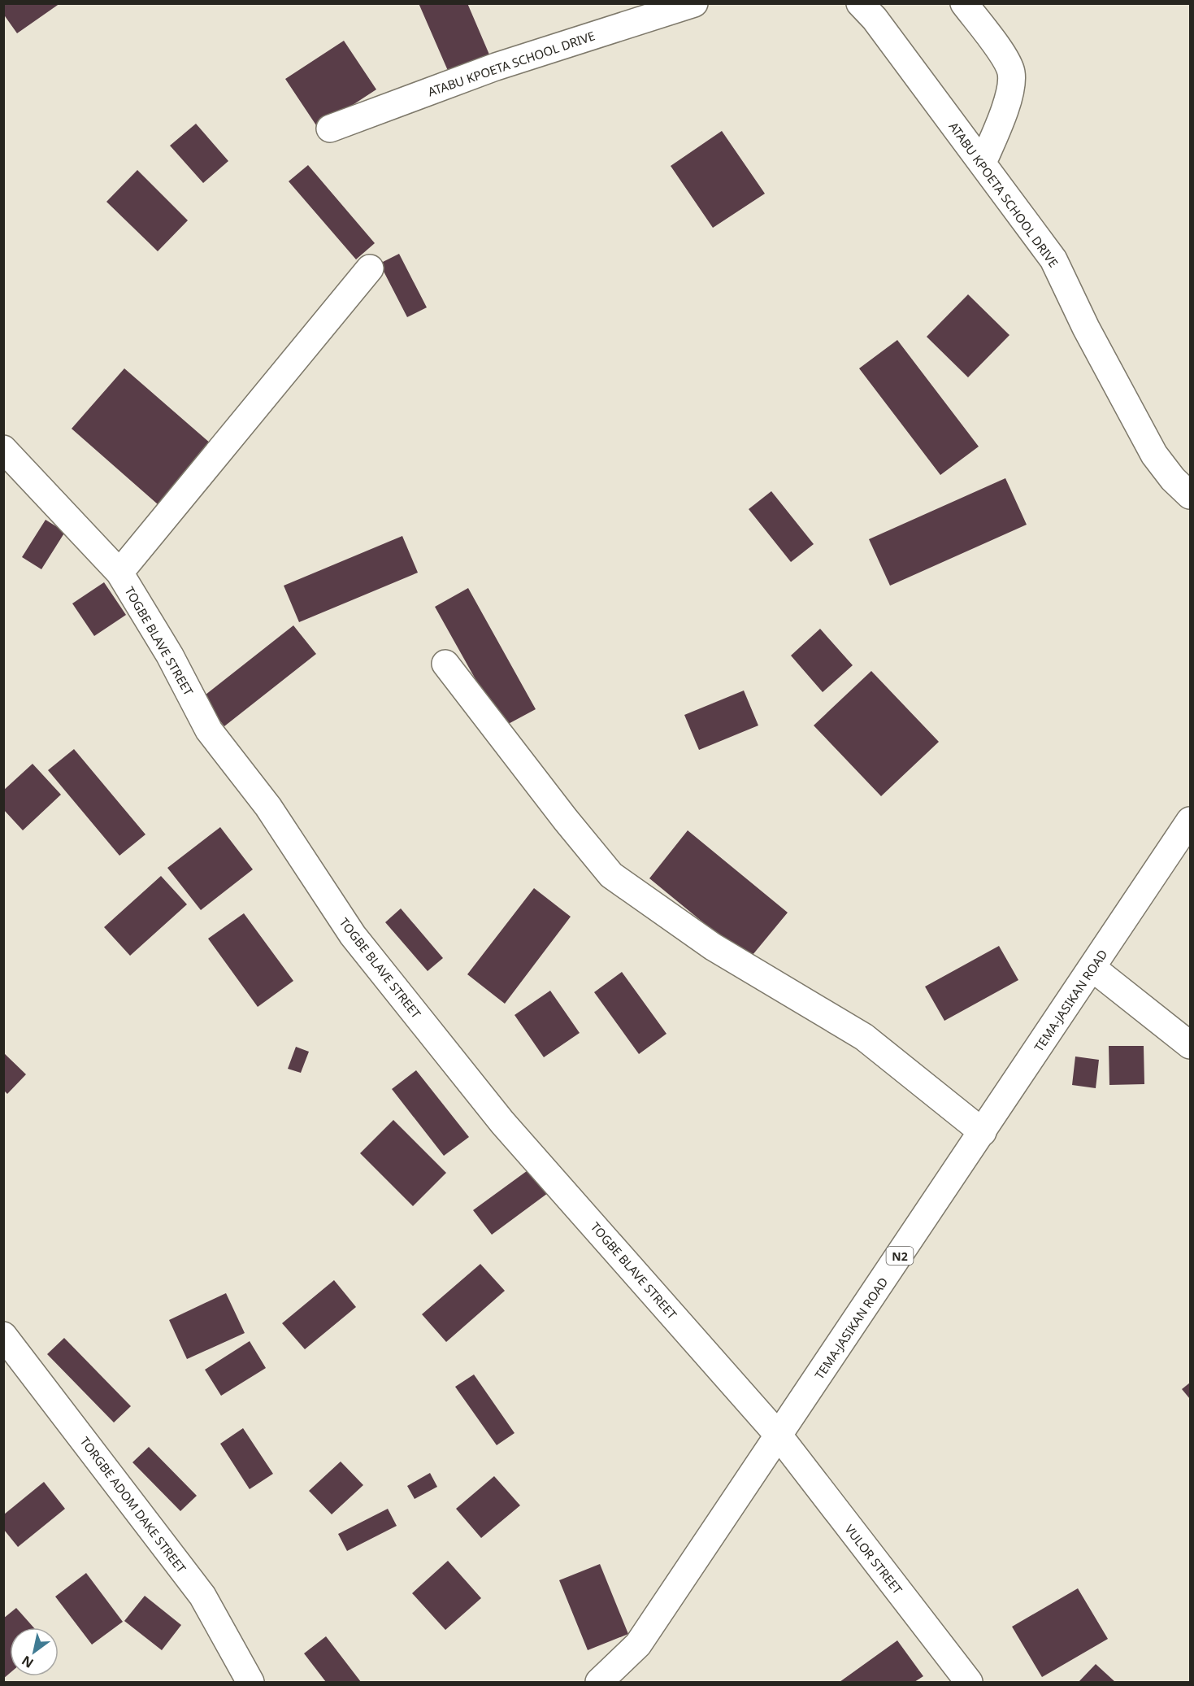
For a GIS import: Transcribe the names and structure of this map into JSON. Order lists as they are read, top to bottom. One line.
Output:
{"streets":{"main road":["ATABU KPOETA SCHOOL DRIVE","TOGBE BLAVE STREET","TEMA-JASIKAN ROAD","N2","TORGBE ADOM DAKE STREET","VULOR STREET"]},"crossings":[["TOGBE BLAVE STREET","TEMA-JASIKAN ROAD"],["TOGBE BLAVE STREET","VULOR STREET"],["TEMA-JASIKAN ROAD","VULOR STREET"]],"north":"bottom left"}
